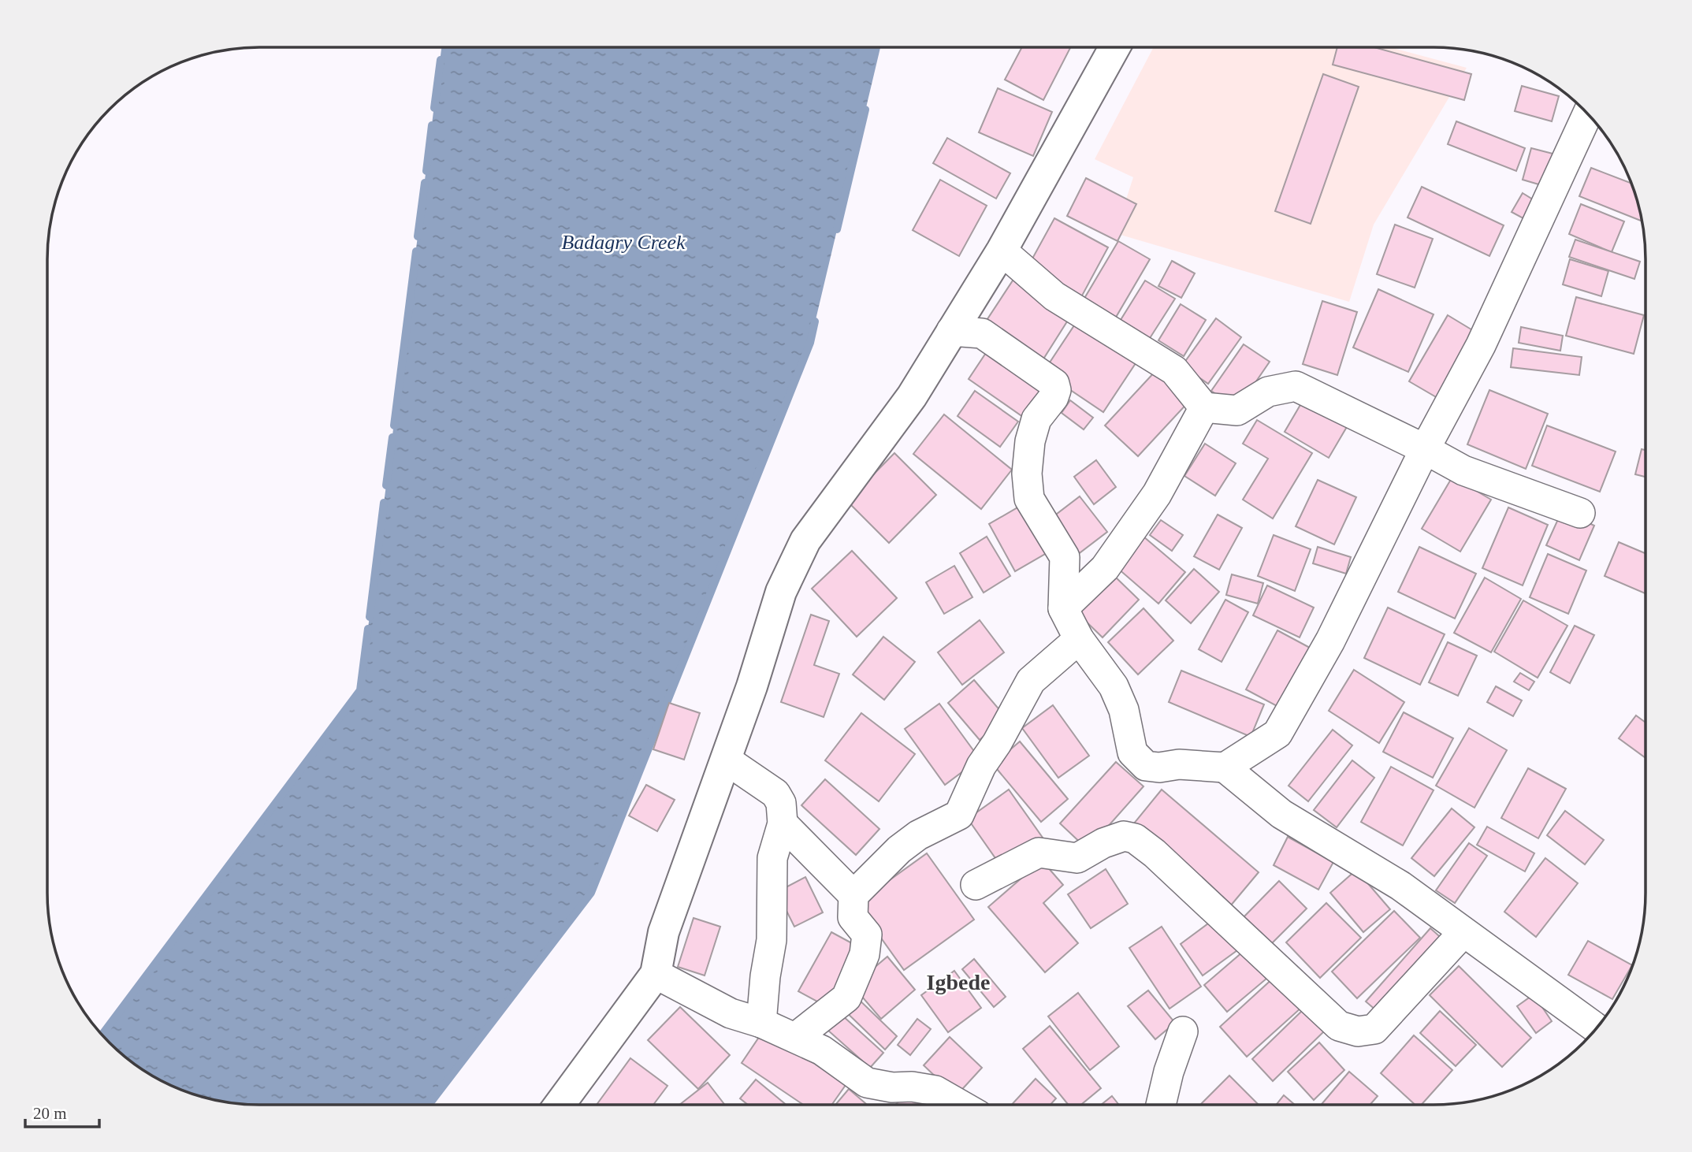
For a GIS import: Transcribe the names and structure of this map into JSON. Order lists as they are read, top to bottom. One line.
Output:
{"districts":["Igbede"],"water":["Badagry Creek"],"scale_bar":"20 m"}
